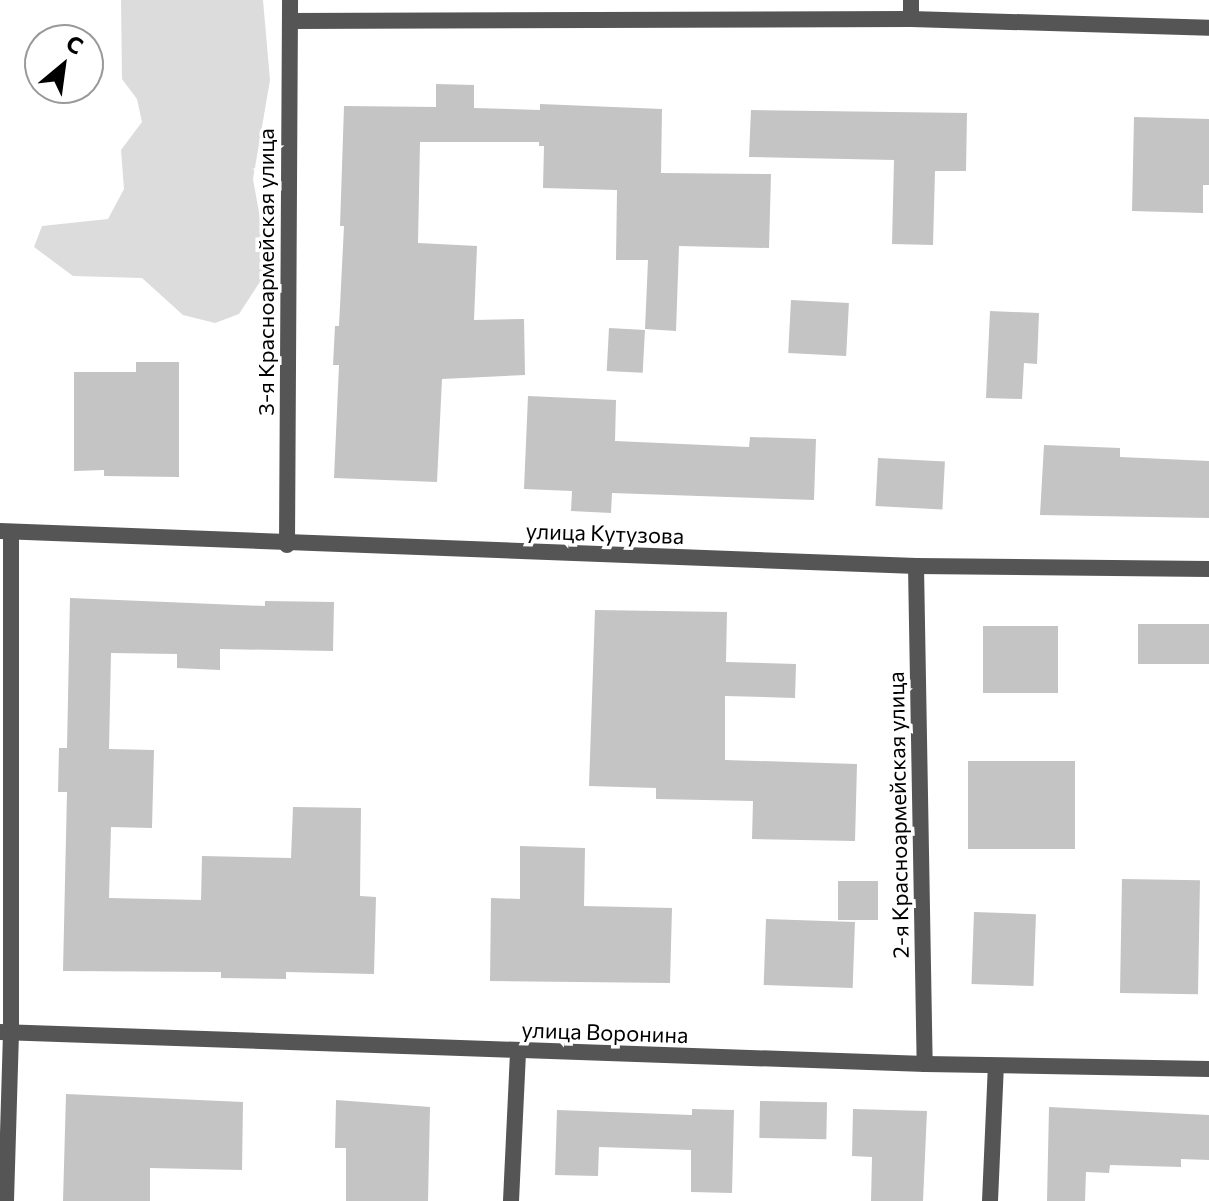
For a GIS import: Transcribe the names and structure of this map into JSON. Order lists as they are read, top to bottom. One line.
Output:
{"streets":{"street":["3-я Красноармейская улица","улица Кутузова","2-я Красноармейская улица","улица Воронина"]},"crossings":[["3-я Красноармейская улица","улица Кутузова"],["улица Кутузова","2-я Красноармейская улица"],["2-я Красноармейская улица","улица Воронина"]],"north":"top right"}
